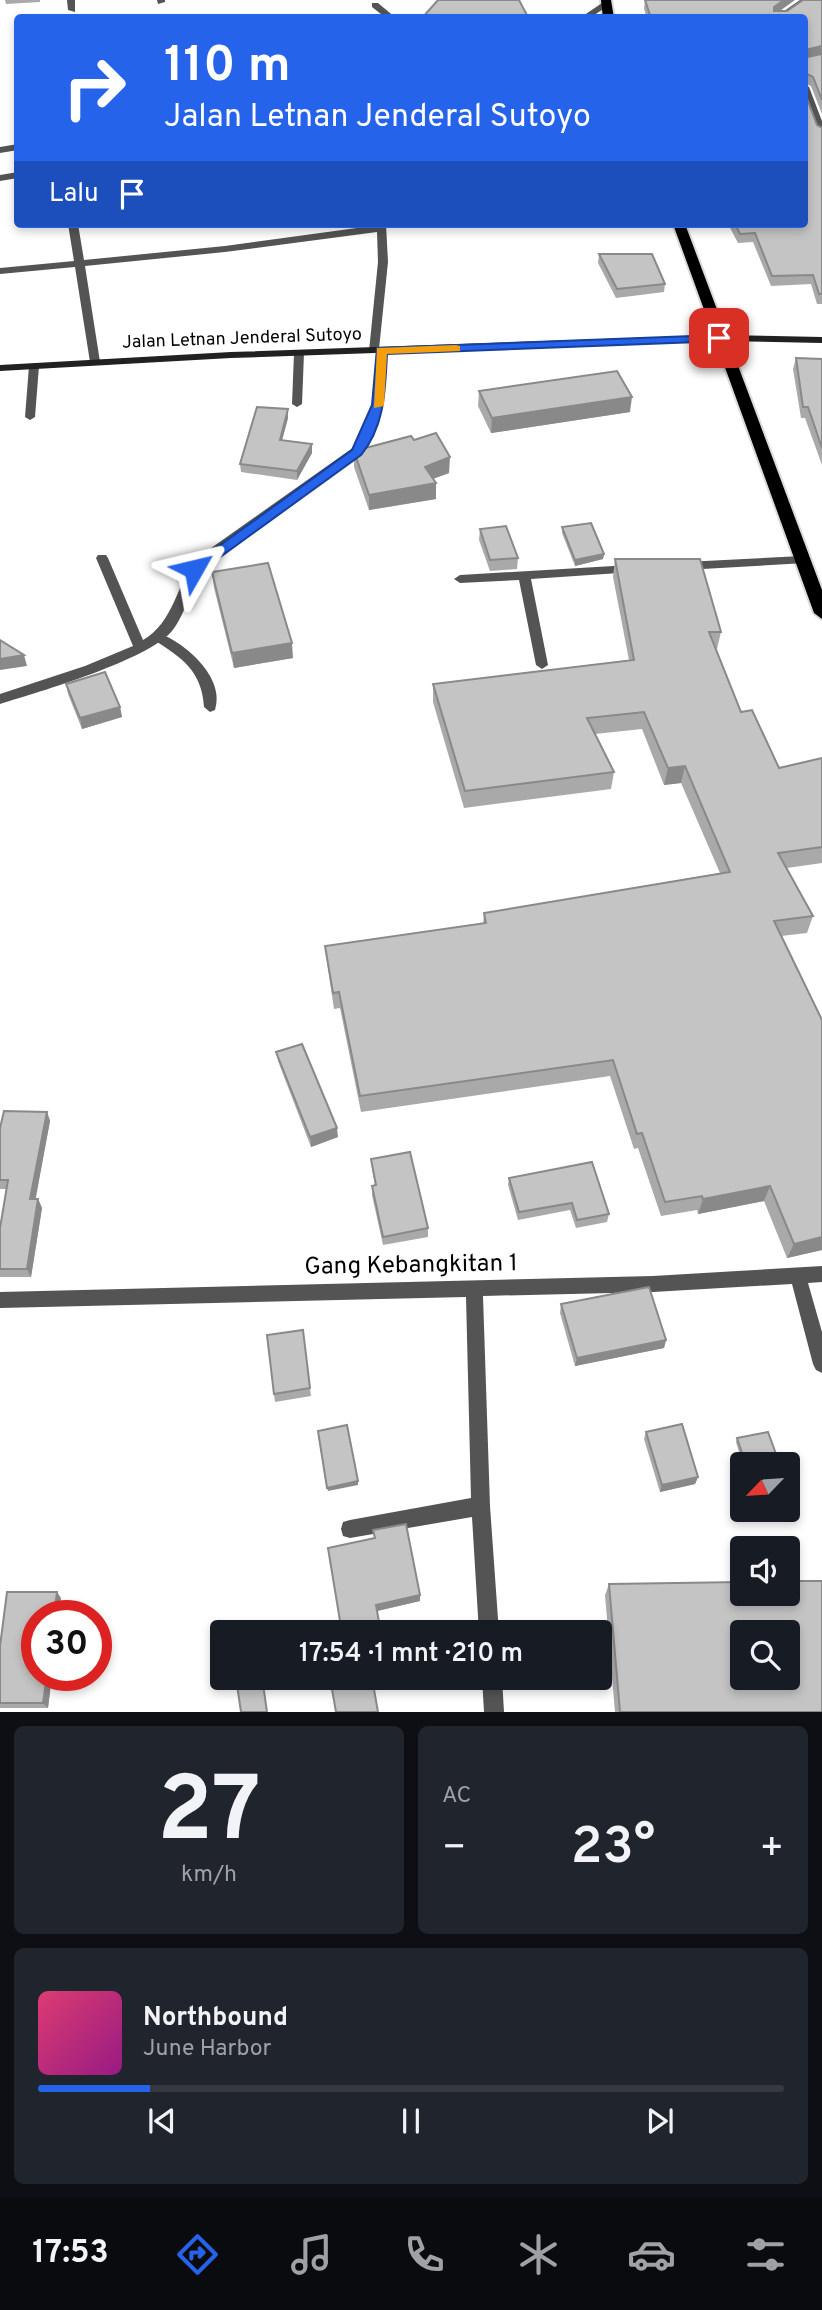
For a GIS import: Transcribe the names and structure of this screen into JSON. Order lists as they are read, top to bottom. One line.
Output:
{"streets":{"main road":["Jalan Letnan Jenderal Sutoyo"],"street":["Gang Kebangkitan 1"]},"north":"bottom left","page":{"turn":["110 m","Jalan Letnan Jenderal Sutoyo"],"then":"Lalu","limit":"30","trip":"17:54 · 1 mnt · 210 m","tile":[["27","km/h"],"AC"],"heat":["−","23°","+"],"song":["Northbound","June Harbor"],"tabs":"17:53"}}
